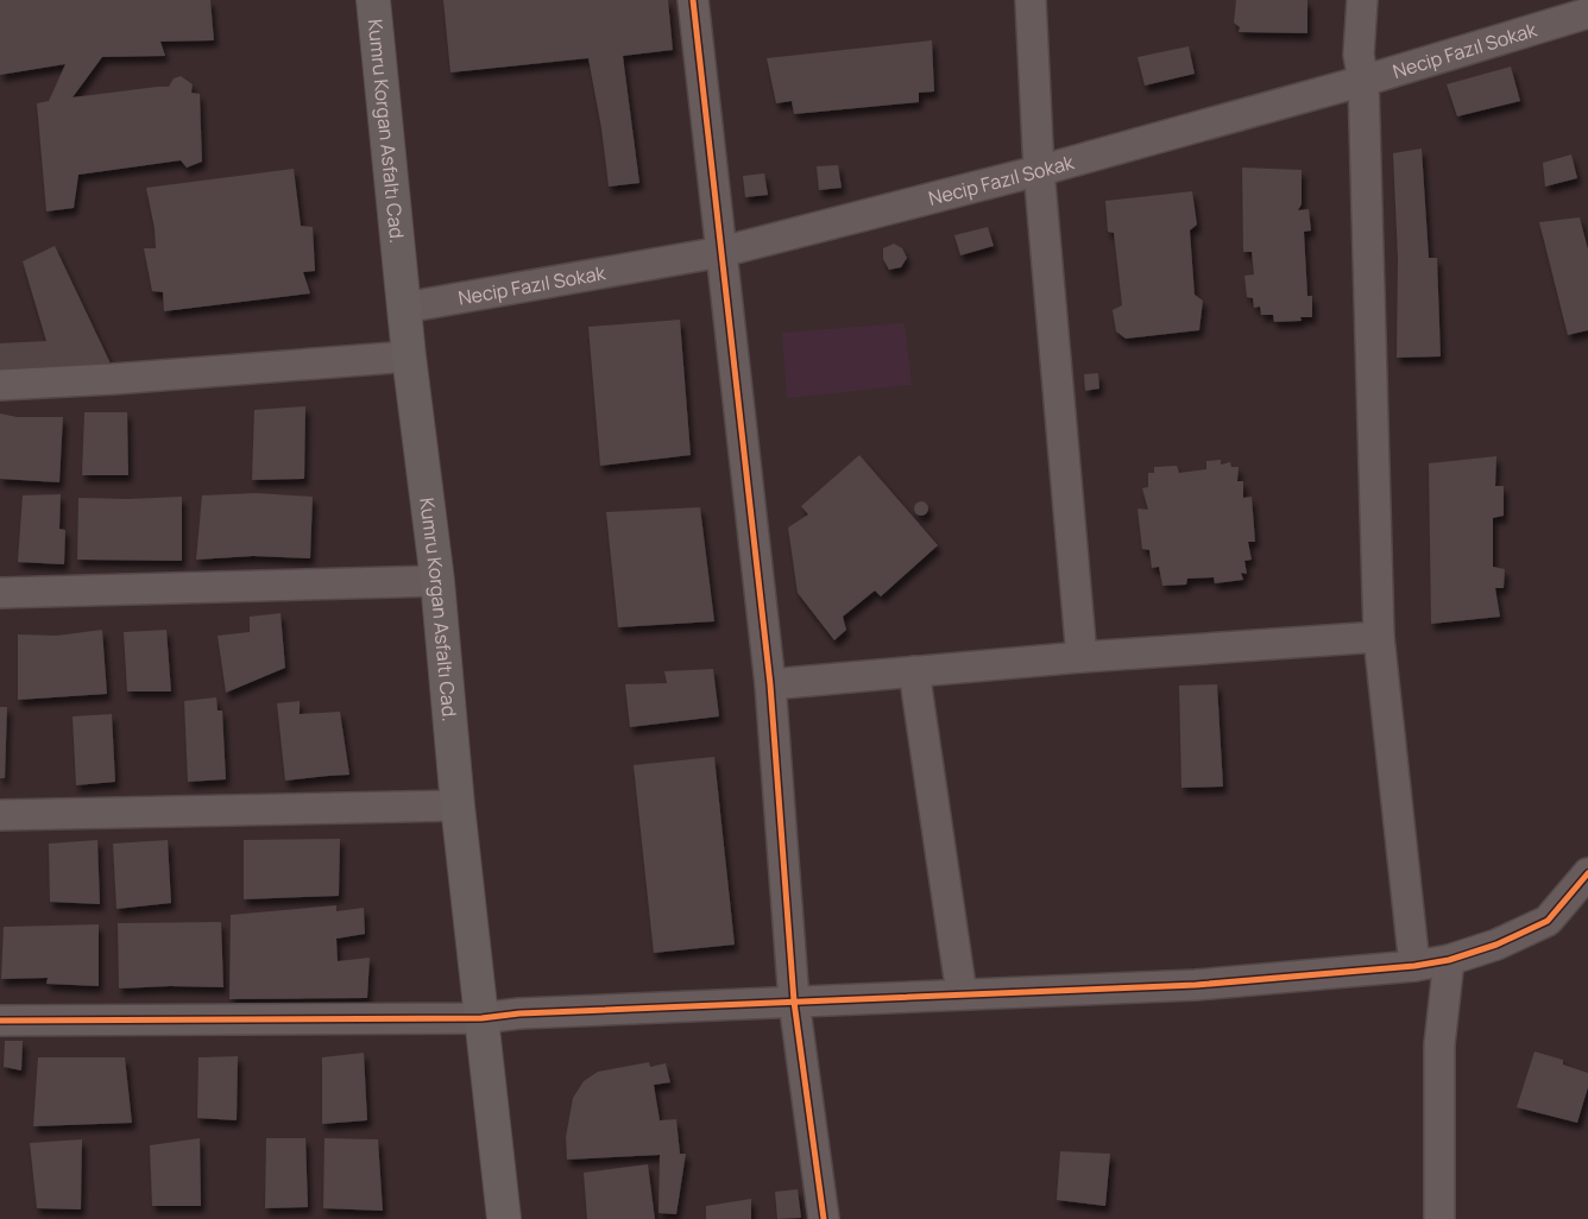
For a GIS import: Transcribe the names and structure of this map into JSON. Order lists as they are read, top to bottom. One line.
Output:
{"streets":{"main road":["Kumru Korgan Asfaltı Cad."],"street":["Necip Fazıl Sokak"]},"crossings":[["Necip Fazıl Sokak","Kumru Korgan Asfaltı Cad."]]}
